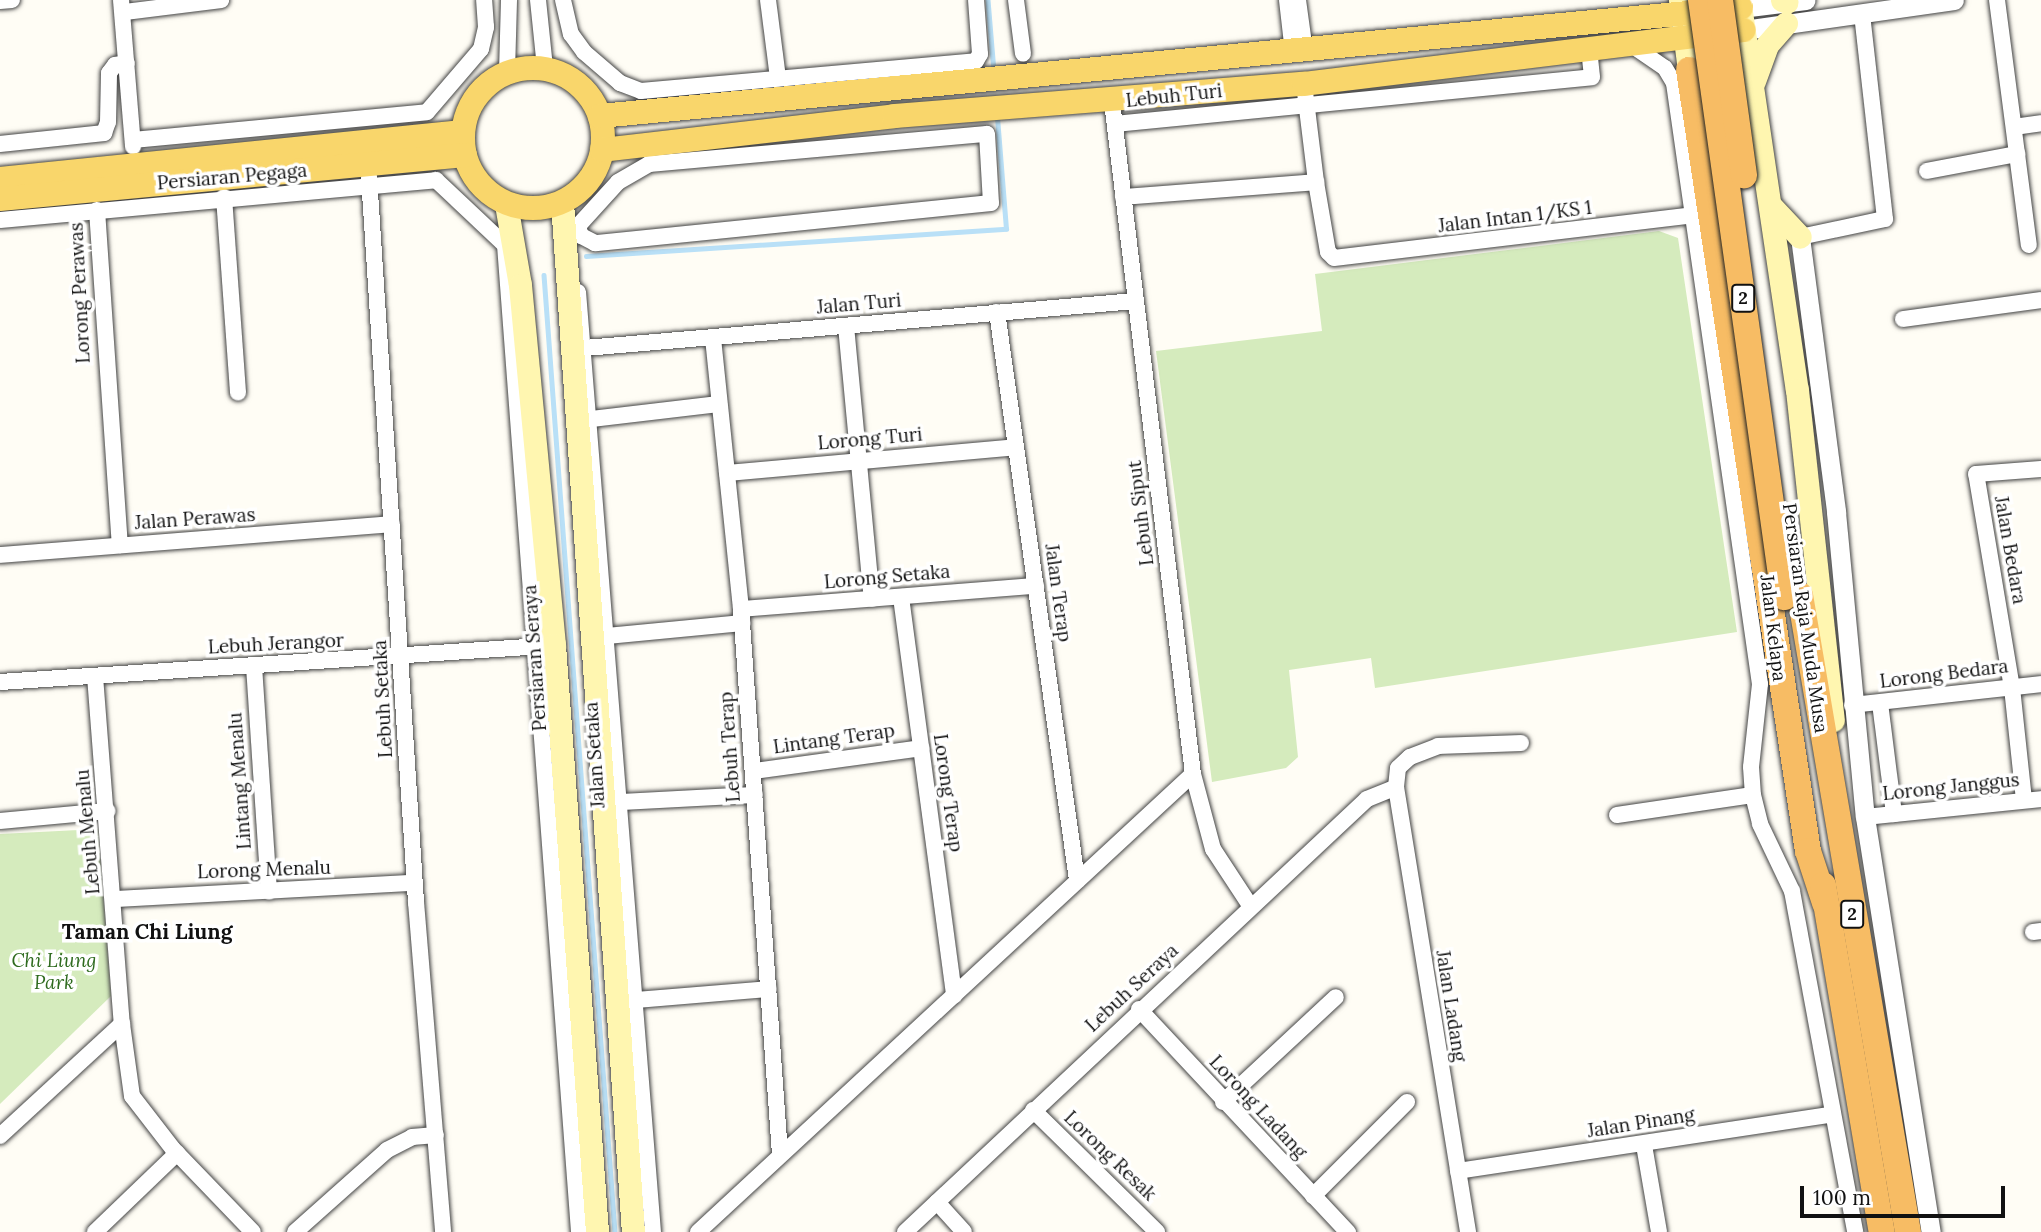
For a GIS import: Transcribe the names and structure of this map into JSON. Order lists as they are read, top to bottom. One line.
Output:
{"streets":{"highway":["2","Persiaran Raja Muda Musa"],"main road":["Lebuh Turi","Persiaran Pegaga","Persiaran Seraya"],"street":["Jalan Intan 1/KS 1","Lorong Perawas","Jalan Turi","Lorong Turi","Lebuh Siput","Jalan Perawas","Jalan Bedara","Lorong Setaka","Jalan Terap","Jalan Kelapa","Lebuh Jerangor","Lorong Bedara","Lebuh Setaka","Lintang Terap","Lebuh Terap","Jalan Setaka","Lintang Menalu","Lorong Janggus","Lorong Terap","Lebuh Menalu","Lorong Menalu","Lebuh Seraya","Jalan Ladang","Lorong Ladang","Jalan Pinang","Lorong Resak"]},"crossings":[["Lebuh Turi","Persiaran Pegaga"],["Lebuh Turi","Lebuh Siput"],["Lebuh Turi","Persiaran Raja Muda Musa"],["Lebuh Turi","Jalan Kelapa"],["Lebuh Turi","Persiaran Seraya"],["Persiaran Pegaga","Persiaran Seraya"],["Persiaran Pegaga","Lebuh Setaka"],["Jalan Intan 1/KS 1","Jalan Kelapa"],["Lorong Perawas","Jalan Perawas"],["Lorong Perawas","Persiaran Seraya"],["Jalan Turi","Lebuh Siput"],["Jalan Turi","Jalan Terap"],["Jalan Turi","Lebuh Terap"],["Jalan Turi","Jalan Setaka"],["Lorong Turi","Jalan Terap"],["Lorong Turi","Lebuh Terap"],["Lebuh Siput","Lebuh Seraya"],["Jalan Perawas","Lebuh Setaka"],["Jalan Bedara","Lorong Bedara"],["Jalan Bedara","Lorong Janggus"],["Lorong Setaka","Jalan Terap"],["Lorong Setaka","Lebuh Terap"],["Lorong Setaka","Jalan Setaka"],["Lorong Setaka","Lorong Terap"],["Jalan Kelapa","Jalan Pinang"],["Lebuh Jerangor","Persiaran Seraya"],["Lebuh Jerangor","Lebuh Setaka"],["Lebuh Jerangor","Lintang Menalu"],["Lebuh Jerangor","Lebuh Menalu"],["Persiaran Seraya","Lebuh Setaka"],["Lebuh Setaka","Lorong Menalu"],["Lintang Terap","Lebuh Terap"],["Lintang Terap","Lorong Terap"],["Lintang Menalu","Lorong Menalu"],["Lebuh Menalu","Lorong Menalu"],["Lebuh Seraya","Jalan Ladang"],["Lebuh Seraya","Lorong Ladang"],["Lebuh Seraya","Lorong Resak"],["Jalan Ladang","Jalan Pinang"]],"districts":["Taman Chi Liung"],"parks":["Chi Liung Park"],"scale_bar":"100 m"}
